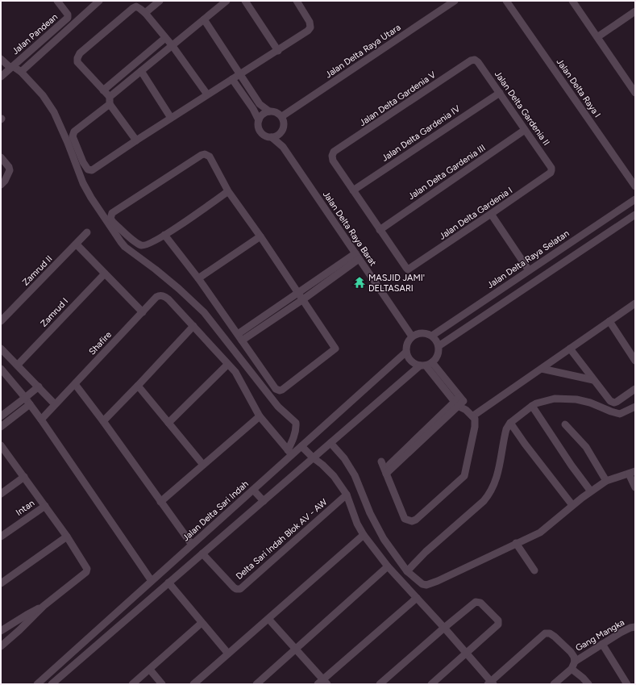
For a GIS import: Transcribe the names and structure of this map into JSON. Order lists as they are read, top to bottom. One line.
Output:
{"streets":{"street":["Jalan Pandean","Jalan Delta Raya Utara","Jalan Delta Raya I","Jalan Delta Gardenia V","Jalan Delta Gardenia II","Jalan Delta Gardenia IV","Jalan Delta Gardenia III","Jalan Delta Gardenia I","Jalan Delta Raya Barat","Jalan Delta Raya Selatan","Zamrud II","Zamrud I","Shafire","Intan","Jalan Delta Sari Indah","Delta Sari Indah Blok AV - AW","Gang Mangka"]},"crossings":[["Jalan Delta Raya Utara","Jalan Delta Raya Barat"],["Jalan Delta Gardenia V","Jalan Delta Gardenia II"],["Jalan Delta Gardenia V","Jalan Delta Gardenia IV"],["Jalan Delta Gardenia II","Jalan Delta Gardenia IV"],["Jalan Delta Gardenia II","Jalan Delta Gardenia III"],["Jalan Delta Gardenia II","Jalan Delta Gardenia I"],["Jalan Delta Gardenia III","Jalan Delta Gardenia I"],["Jalan Delta Raya Barat","Jalan Delta Raya Selatan"],["Jalan Delta Raya Barat","Jalan Delta Sari Indah"],["Jalan Delta Raya Selatan","Jalan Delta Sari Indah"]],"places":{"temple":["MASJID JAMI' DELTASARI"]}}
